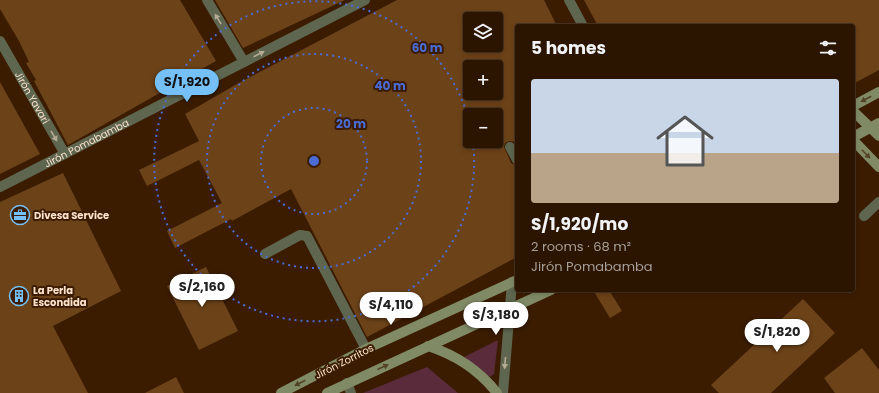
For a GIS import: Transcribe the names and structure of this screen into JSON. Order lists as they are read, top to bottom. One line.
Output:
{"streets":{"main road":["Jirón Zorritos"],"street":["Jirón Yavari","Jirón Pomabamba"]},"crossings":[["Jirón Yavari","Jirón Pomabamba"]],"one_way":["Jirón Yavari"],"places":{"office":["Divesa Service"],"building":["La Perla Escondida"]},"page":{"map_buttons":["+","−"],"heading":"5 homes","price":["S/1,920","S/2,160","S/4,110","S/3,180","S/1,820"],"list":[{"name":"S/1,920/mo","note":"2 rooms · 68 m² · Jirón Pomabamba"}]},"rings":["60 m","40 m","20 m"]}
